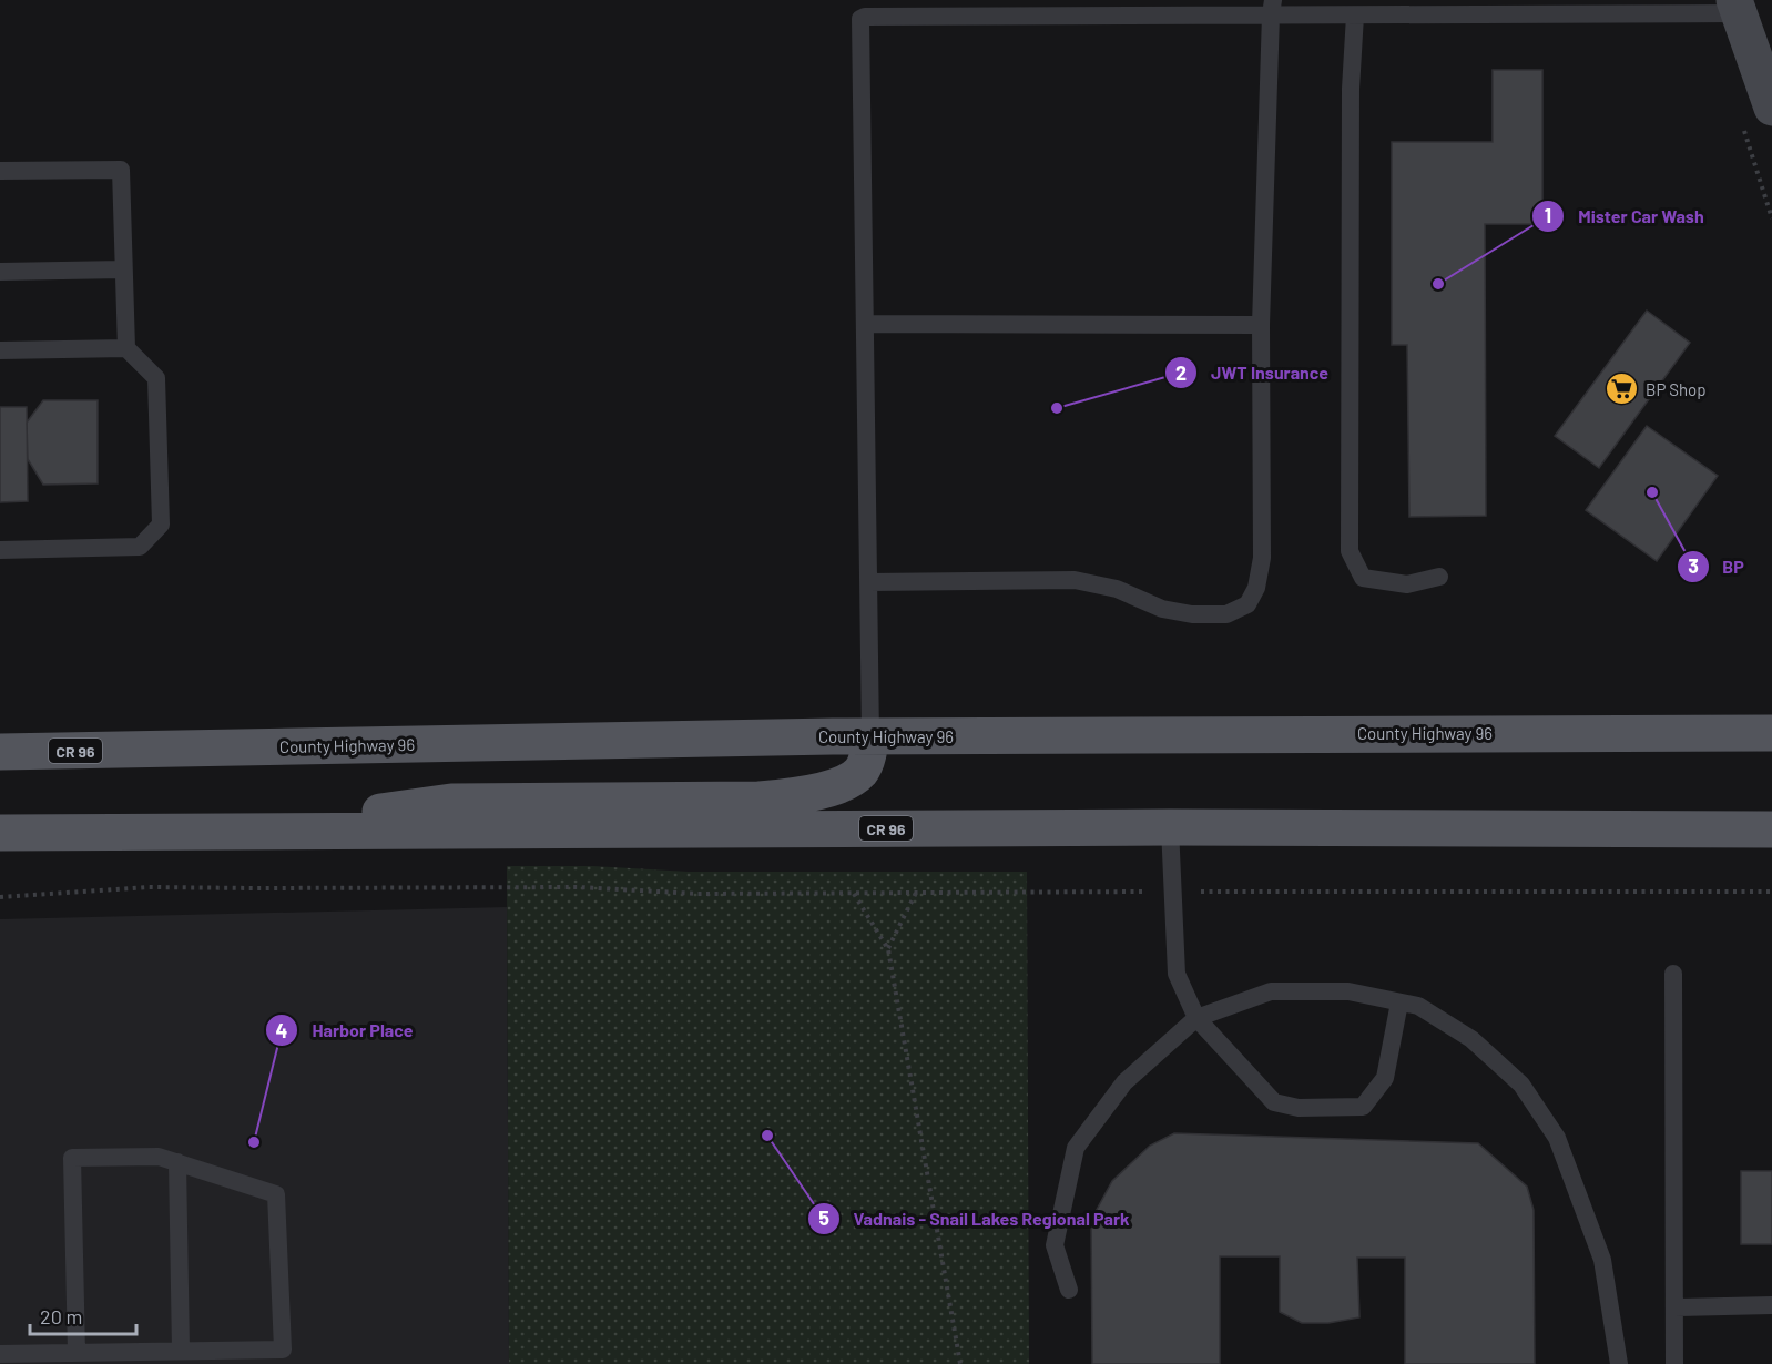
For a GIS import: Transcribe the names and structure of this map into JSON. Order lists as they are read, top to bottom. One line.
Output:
{"streets":{"main road":["County Highway 96","CR 96"]},"places":{"other":["Mister Car Wash","JWT Insurance","BP","Vadnais - Snail Lakes Regional Park","Harbor Place"],"supermarket":["BP Shop"]},"scale_bar":"20 m"}
